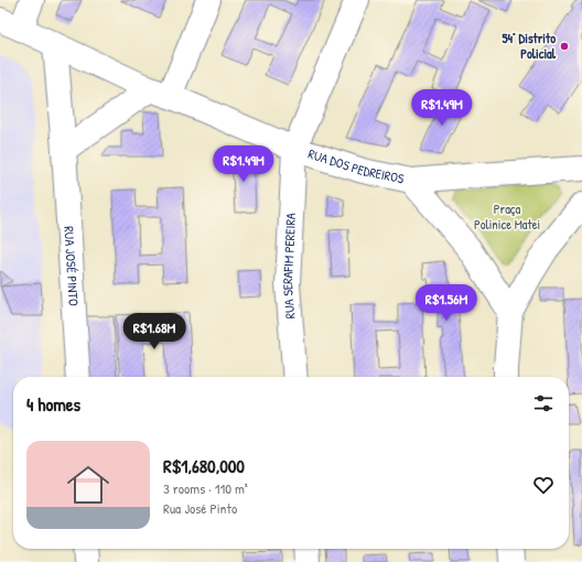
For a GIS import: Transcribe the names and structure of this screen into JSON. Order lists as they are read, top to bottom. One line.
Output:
{"streets":{"street":["RUA DOS PEDREIROS","RUA SERAFIM PEREIRA","RUA JOSÉ PINTO"]},"crossings":[["RUA DOS PEDREIROS","RUA SERAFIM PEREIRA"],["RUA DOS PEDREIROS","RUA JOSÉ PINTO"]],"parks":["Praça Polinice Matei"],"places":["54° Distrito Policial"],"page":{"price":["R$1.49M","R$1.49M","R$1.56M","R$1.68M"],"heading":"4 homes","list":[{"name":"R$1,680,000","note":"3 rooms · 110 m² · Rua José Pinto"}]}}
